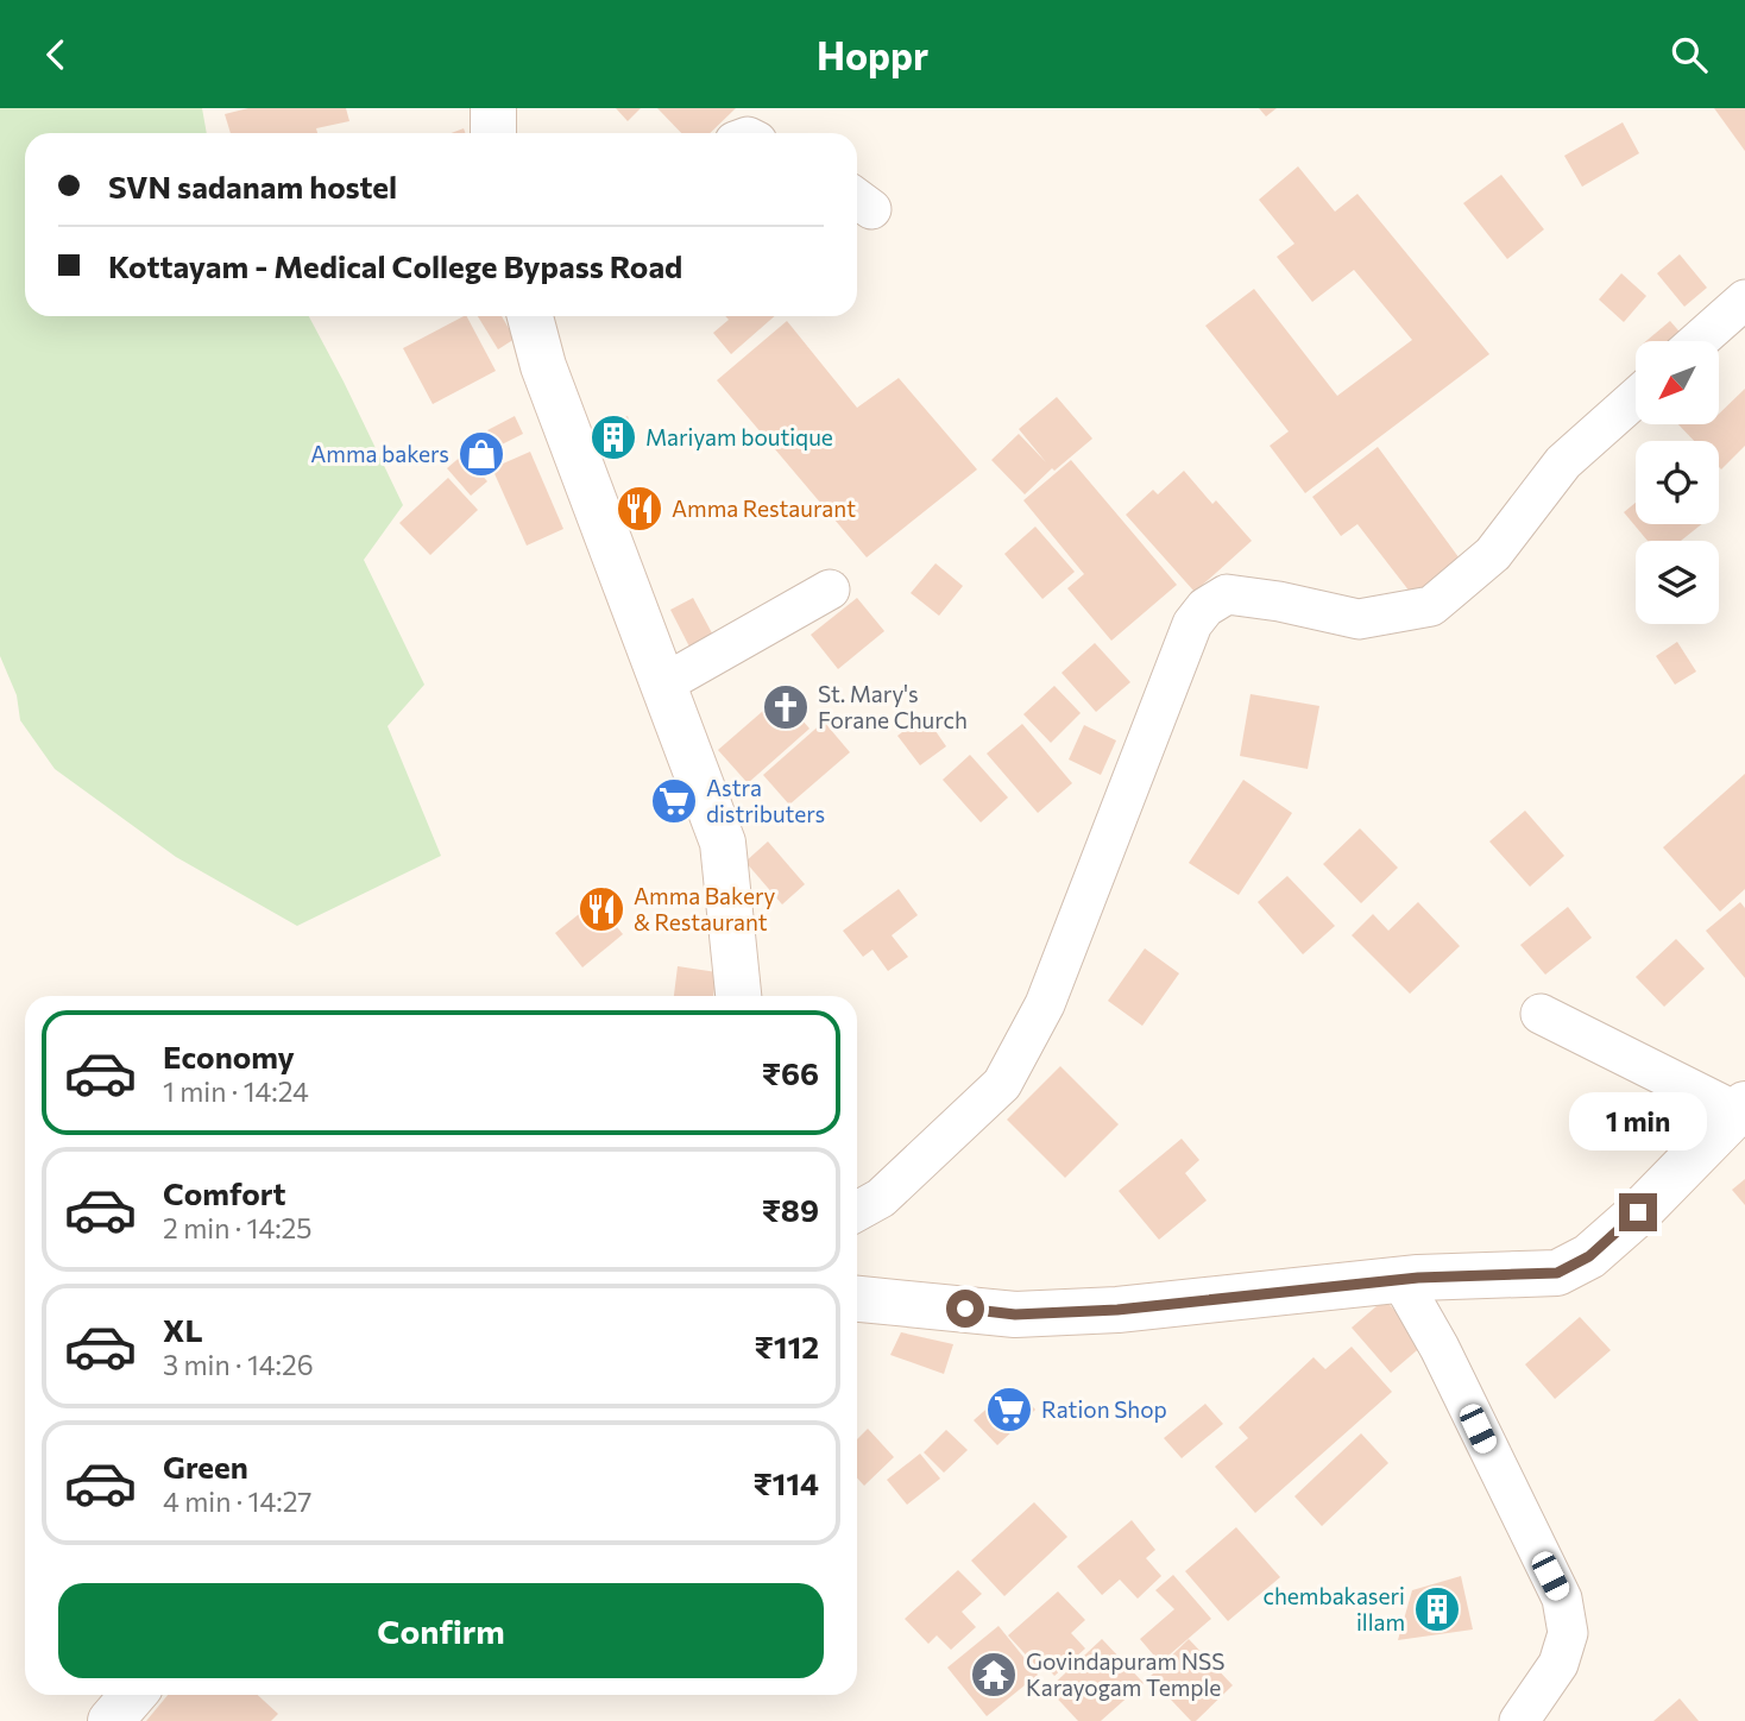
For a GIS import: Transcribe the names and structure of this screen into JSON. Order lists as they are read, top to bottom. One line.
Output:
{"places":{"building":["Mariyam boutique","chembakaseri illam"],"shop":["Amma bakers"],"restaurant":["Amma Restaurant","Amma Bakery & Restaurant"],"church":["St. Mary's Forane Church"],"supermarket":["Astra distributers","Ration Shop"],"temple":["Govindapuram NSS Karayogam Temple"]},"north":"bottom left","page":{"header":"Hoppr","banner":["SVN sadanam hostel","Kottayam - Medical College Bypass Road"],"list":[{"name":"Economy","note":"1 min · 14:24","value":"₹66"},{"name":"Comfort","note":"2 min · 14:25","value":"₹89"},{"name":"XL","note":"3 min · 14:26","value":"₹112"},{"name":"Green","note":"4 min · 14:27","value":"₹114"}],"bubble":"1 min","buttons":"Confirm"}}
